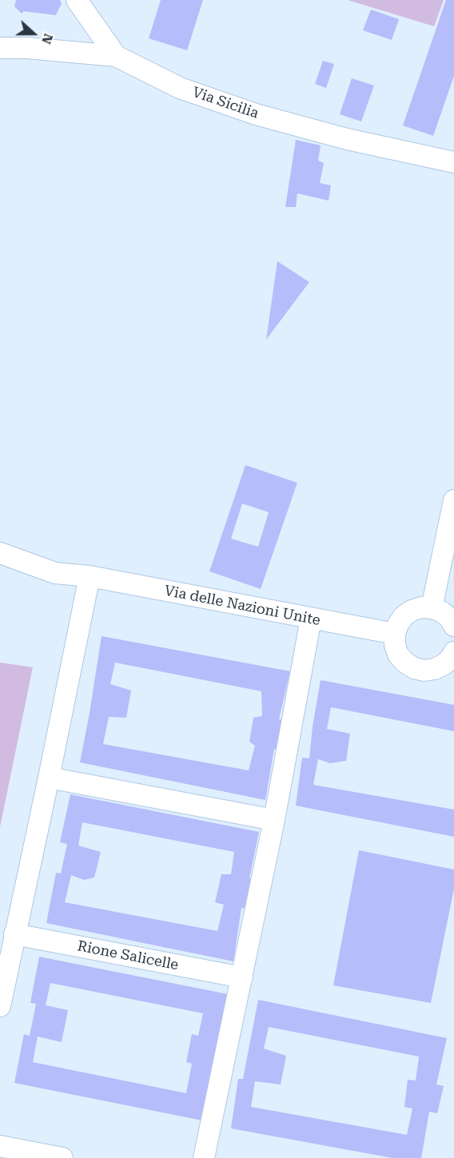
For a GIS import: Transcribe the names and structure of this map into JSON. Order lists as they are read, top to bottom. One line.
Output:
{"streets":{"street":["Via Sicilia","Via delle Nazioni Unite","Rione Salicelle"]},"north":"right"}
